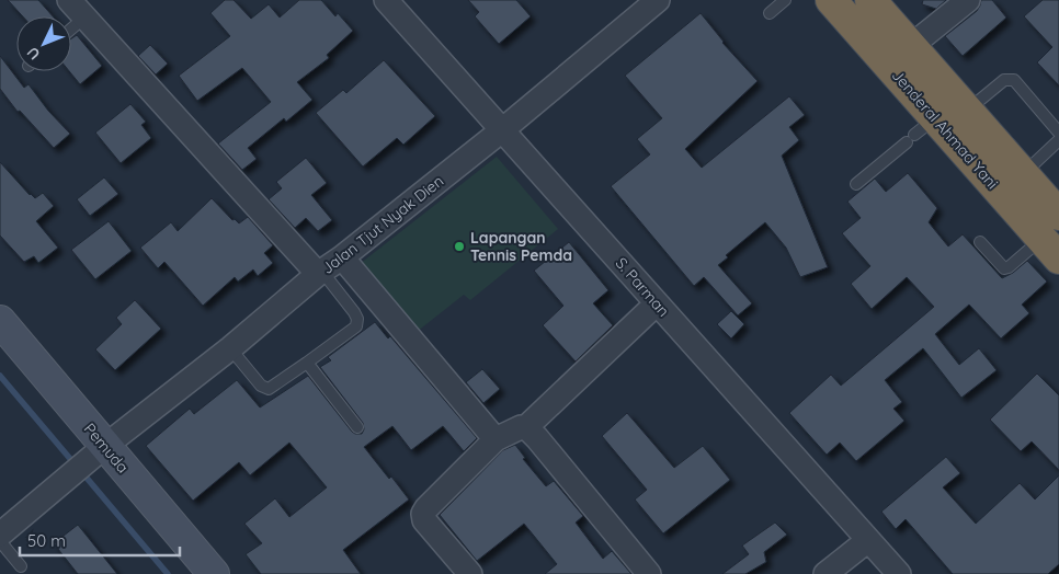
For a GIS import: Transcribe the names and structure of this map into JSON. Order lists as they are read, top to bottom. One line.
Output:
{"streets":{"highway":["Jenderal Ahmad Yani"],"street":["Jalan Tjut Nyak Dien","S. Parman","Pemuda"]},"crossings":[["Jalan Tjut Nyak Dien","S. Parman"],["Jalan Tjut Nyak Dien","Pemuda"]],"places":["Lapangan Tennis Pemda"],"scale_bar":"50 m","north":"bottom left"}
